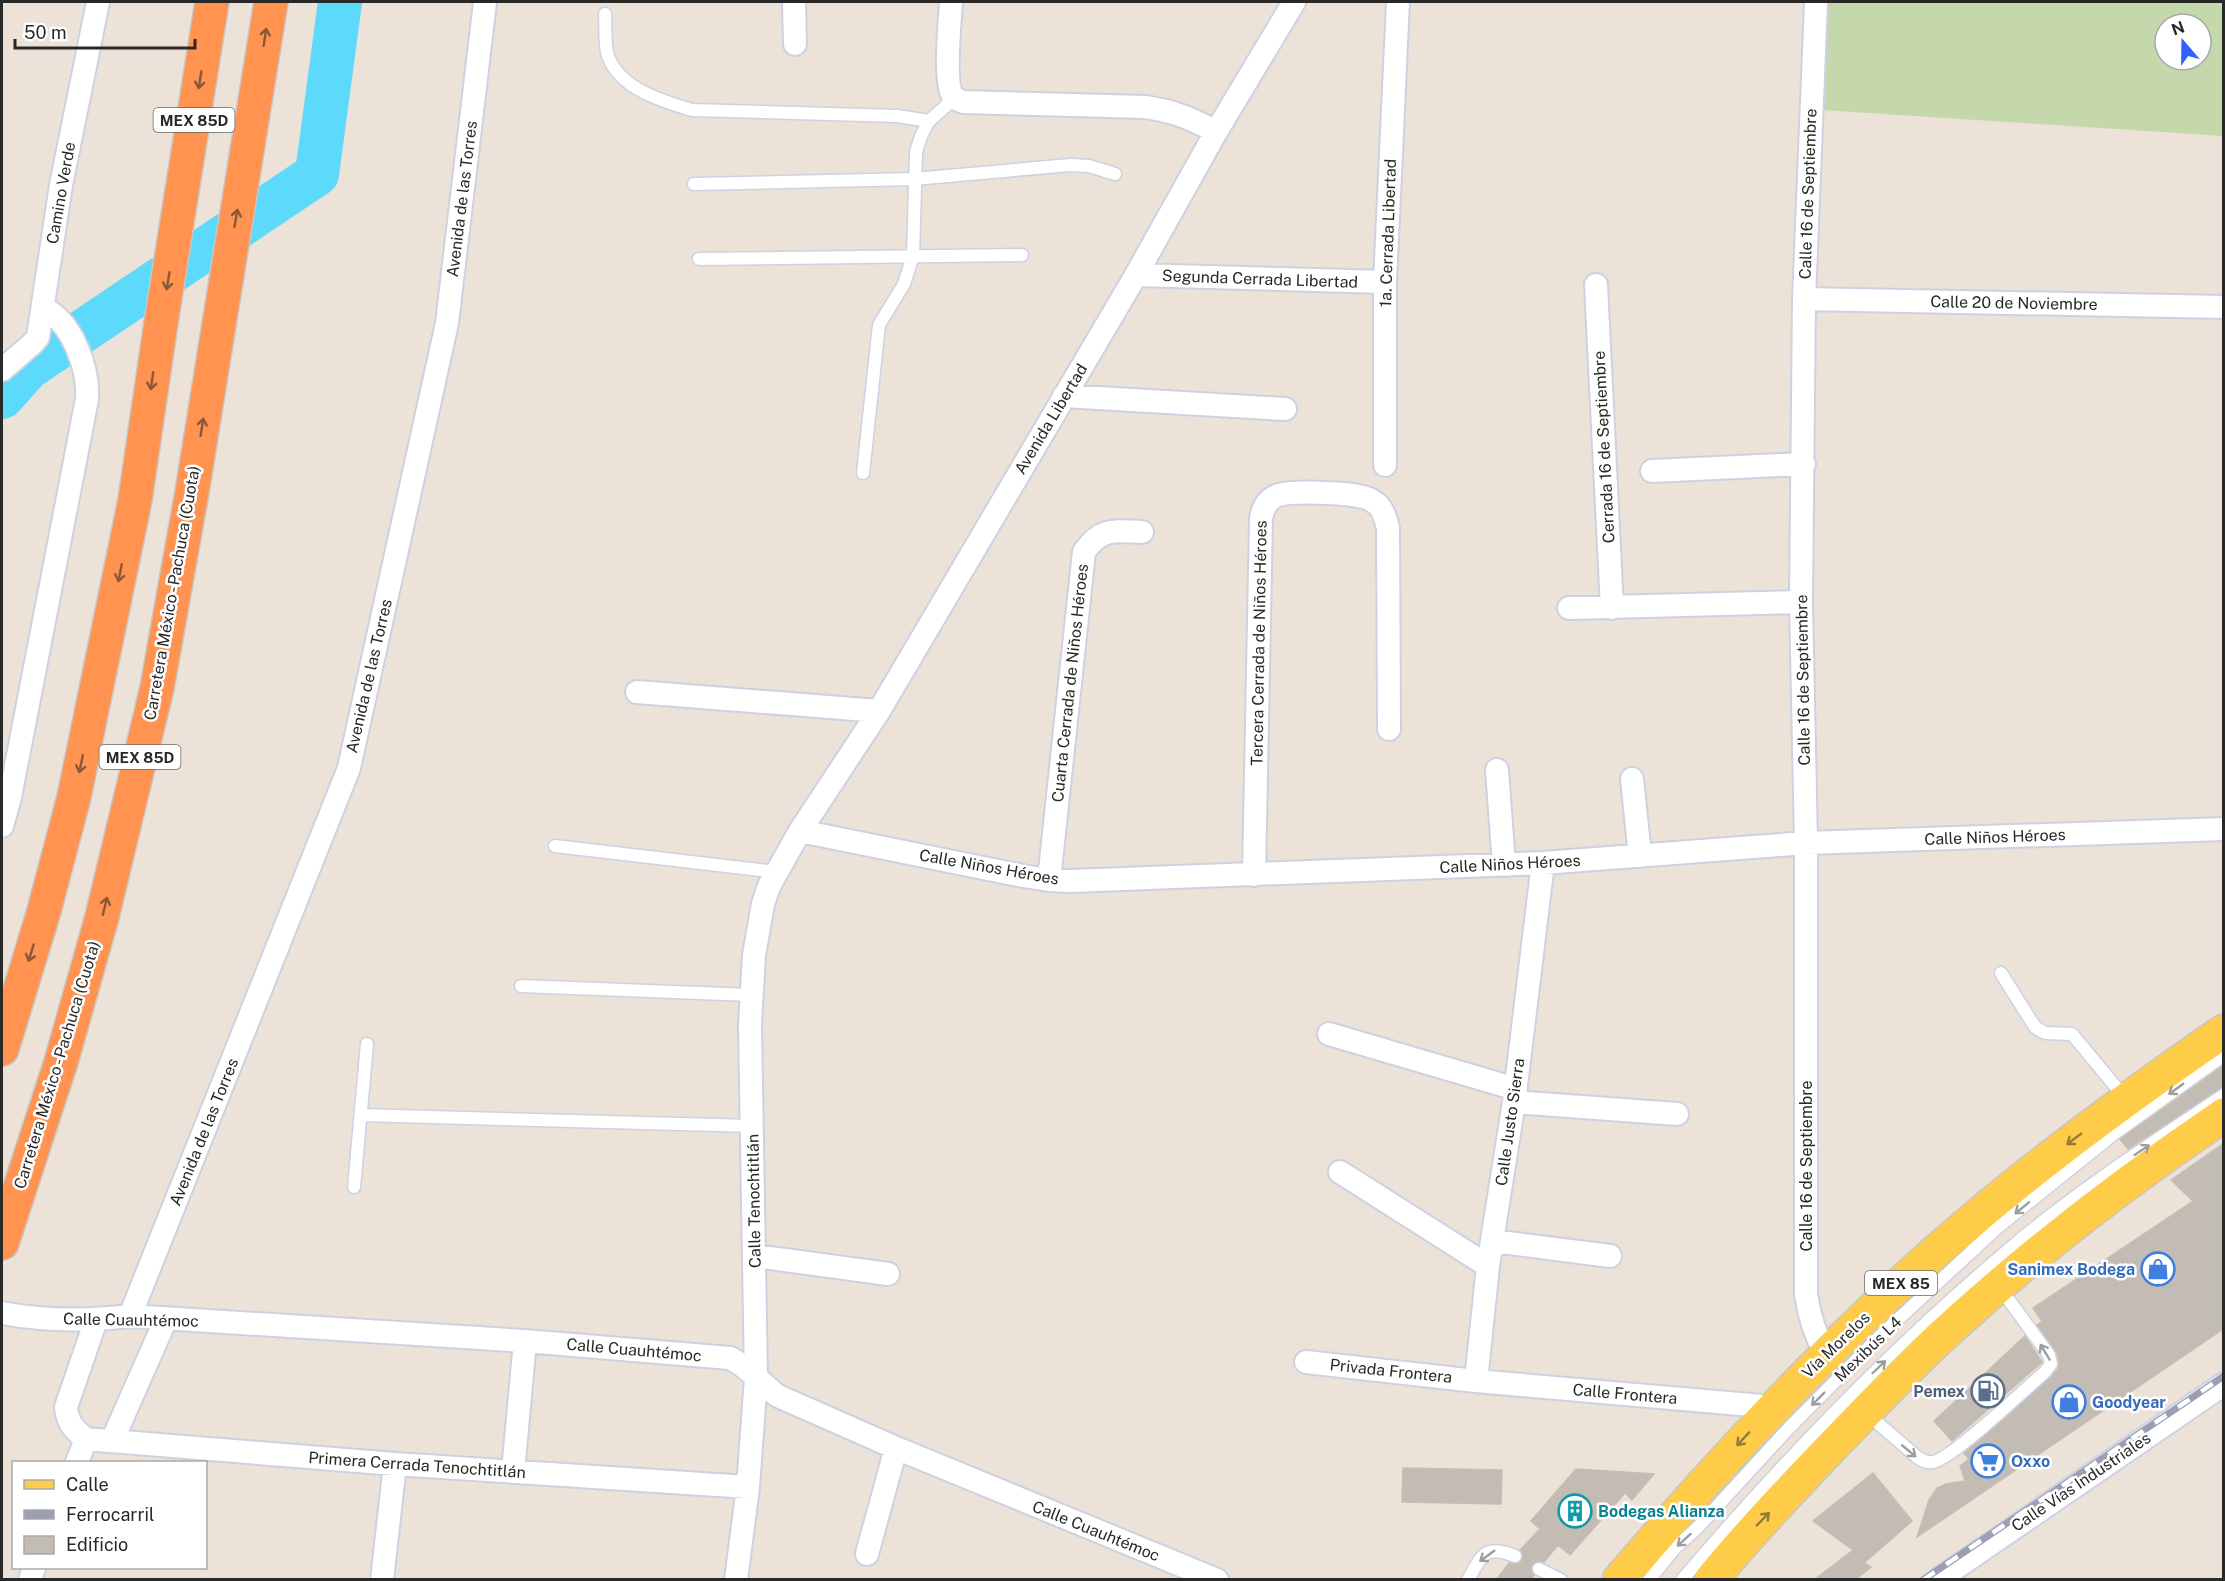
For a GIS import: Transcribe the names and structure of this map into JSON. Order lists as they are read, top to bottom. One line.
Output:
{"streets":{"highway":["MEX 85D","Carretera México - Pachuca (Cuota)"],"main road":["MEX 85","Vía Morelos"],"street":["Camino Verde","Calle 16 de Septiembre","Avenida de las Torres","1a. Cerrada Libertad","Segunda Cerrada Libertad","Calle 20 de Noviembre","Avenida Libertad","Cerrada 16 de Septiembre","Tercera Cerrada de Niños Héroes","Cuarta Cerrada de Niños Héroes","Calle Niños Héroes","Calle Justo Sierra","Calle Tenochtitlán","Calle Cuauhtémoc","Privada Frontera","Calle Frontera","Primera Cerrada Tenochtitlán","Calle Vías Industriales"],"lane":["Mexibús L4"]},"crossings":[["Calle 16 de Septiembre","Calle 20 de Noviembre"],["Calle 16 de Septiembre","Calle Niños Héroes"],["Calle 16 de Septiembre","Vía Morelos"],["Avenida de las Torres","Calle Cuauhtémoc"],["1a. Cerrada Libertad","Segunda Cerrada Libertad"],["Segunda Cerrada Libertad","Avenida Libertad"],["Avenida Libertad","Calle Niños Héroes"],["Avenida Libertad","Calle Tenochtitlán"],["Tercera Cerrada de Niños Héroes","Calle Niños Héroes"],["Cuarta Cerrada de Niños Héroes","Calle Niños Héroes"],["Calle Niños Héroes","Calle Justo Sierra"],["Calle Niños Héroes","Calle Tenochtitlán"],["Calle Justo Sierra","Privada Frontera"],["Calle Justo Sierra","Calle Frontera"],["Calle Tenochtitlán","Calle Cuauhtémoc"],["Calle Tenochtitlán","Primera Cerrada Tenochtitlán"],["Vía Morelos","Calle Frontera"],["Privada Frontera","Calle Frontera"]],"places":{"shop":["Sanimex Bodega","Goodyear"],"fuel station":["Pemex"],"supermarket":["Oxxo"],"building":["Bodegas Alianza"]},"legend":["Calle","Ferrocarril","Edificio"],"scale_bar":"50 m","north":"top"}
